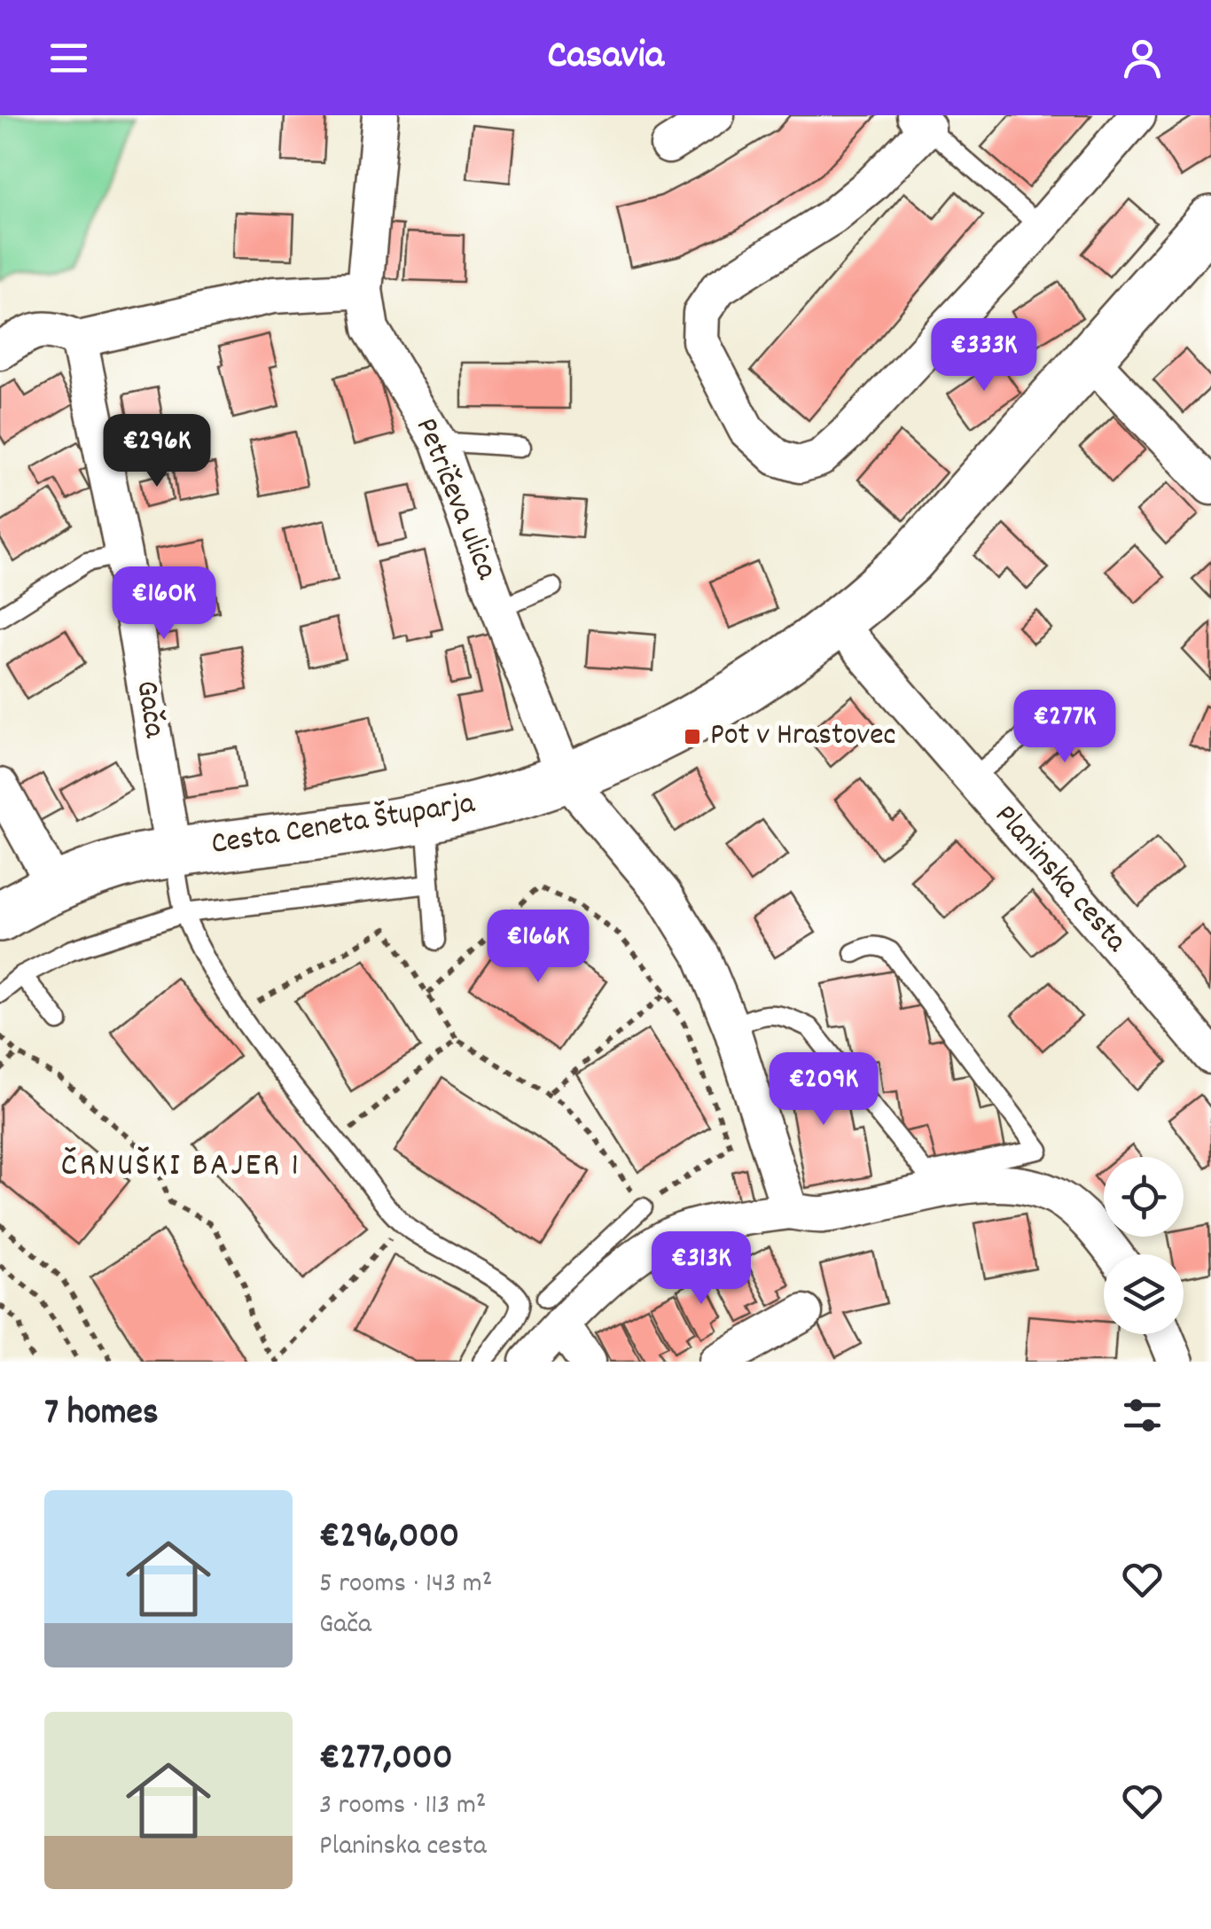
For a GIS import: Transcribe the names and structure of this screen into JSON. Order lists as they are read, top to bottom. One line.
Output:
{"streets":{"street":["Petričeva ulica","Gača","Cesta Ceneta Štuparja","Planinska cesta"]},"crossings":[["Petričeva ulica","Cesta Ceneta Štuparja"],["Gača","Cesta Ceneta Štuparja"],["Cesta Ceneta Štuparja","Planinska cesta"]],"districts":["ČRNUŠKI BAJER 1"],"places":{"transit":["Pot v Hrastovec"]},"page":{"header":"Casavia","price":["€333K","€296K","€160K","€277K","€166K","€209K","€313K"],"heading":"7 homes","list":[{"name":"€296,000","note":"5 rooms · 143 m² · Gača"},{"name":"€277,000","note":"3 rooms · 113 m² · Planinska cesta"}]}}
